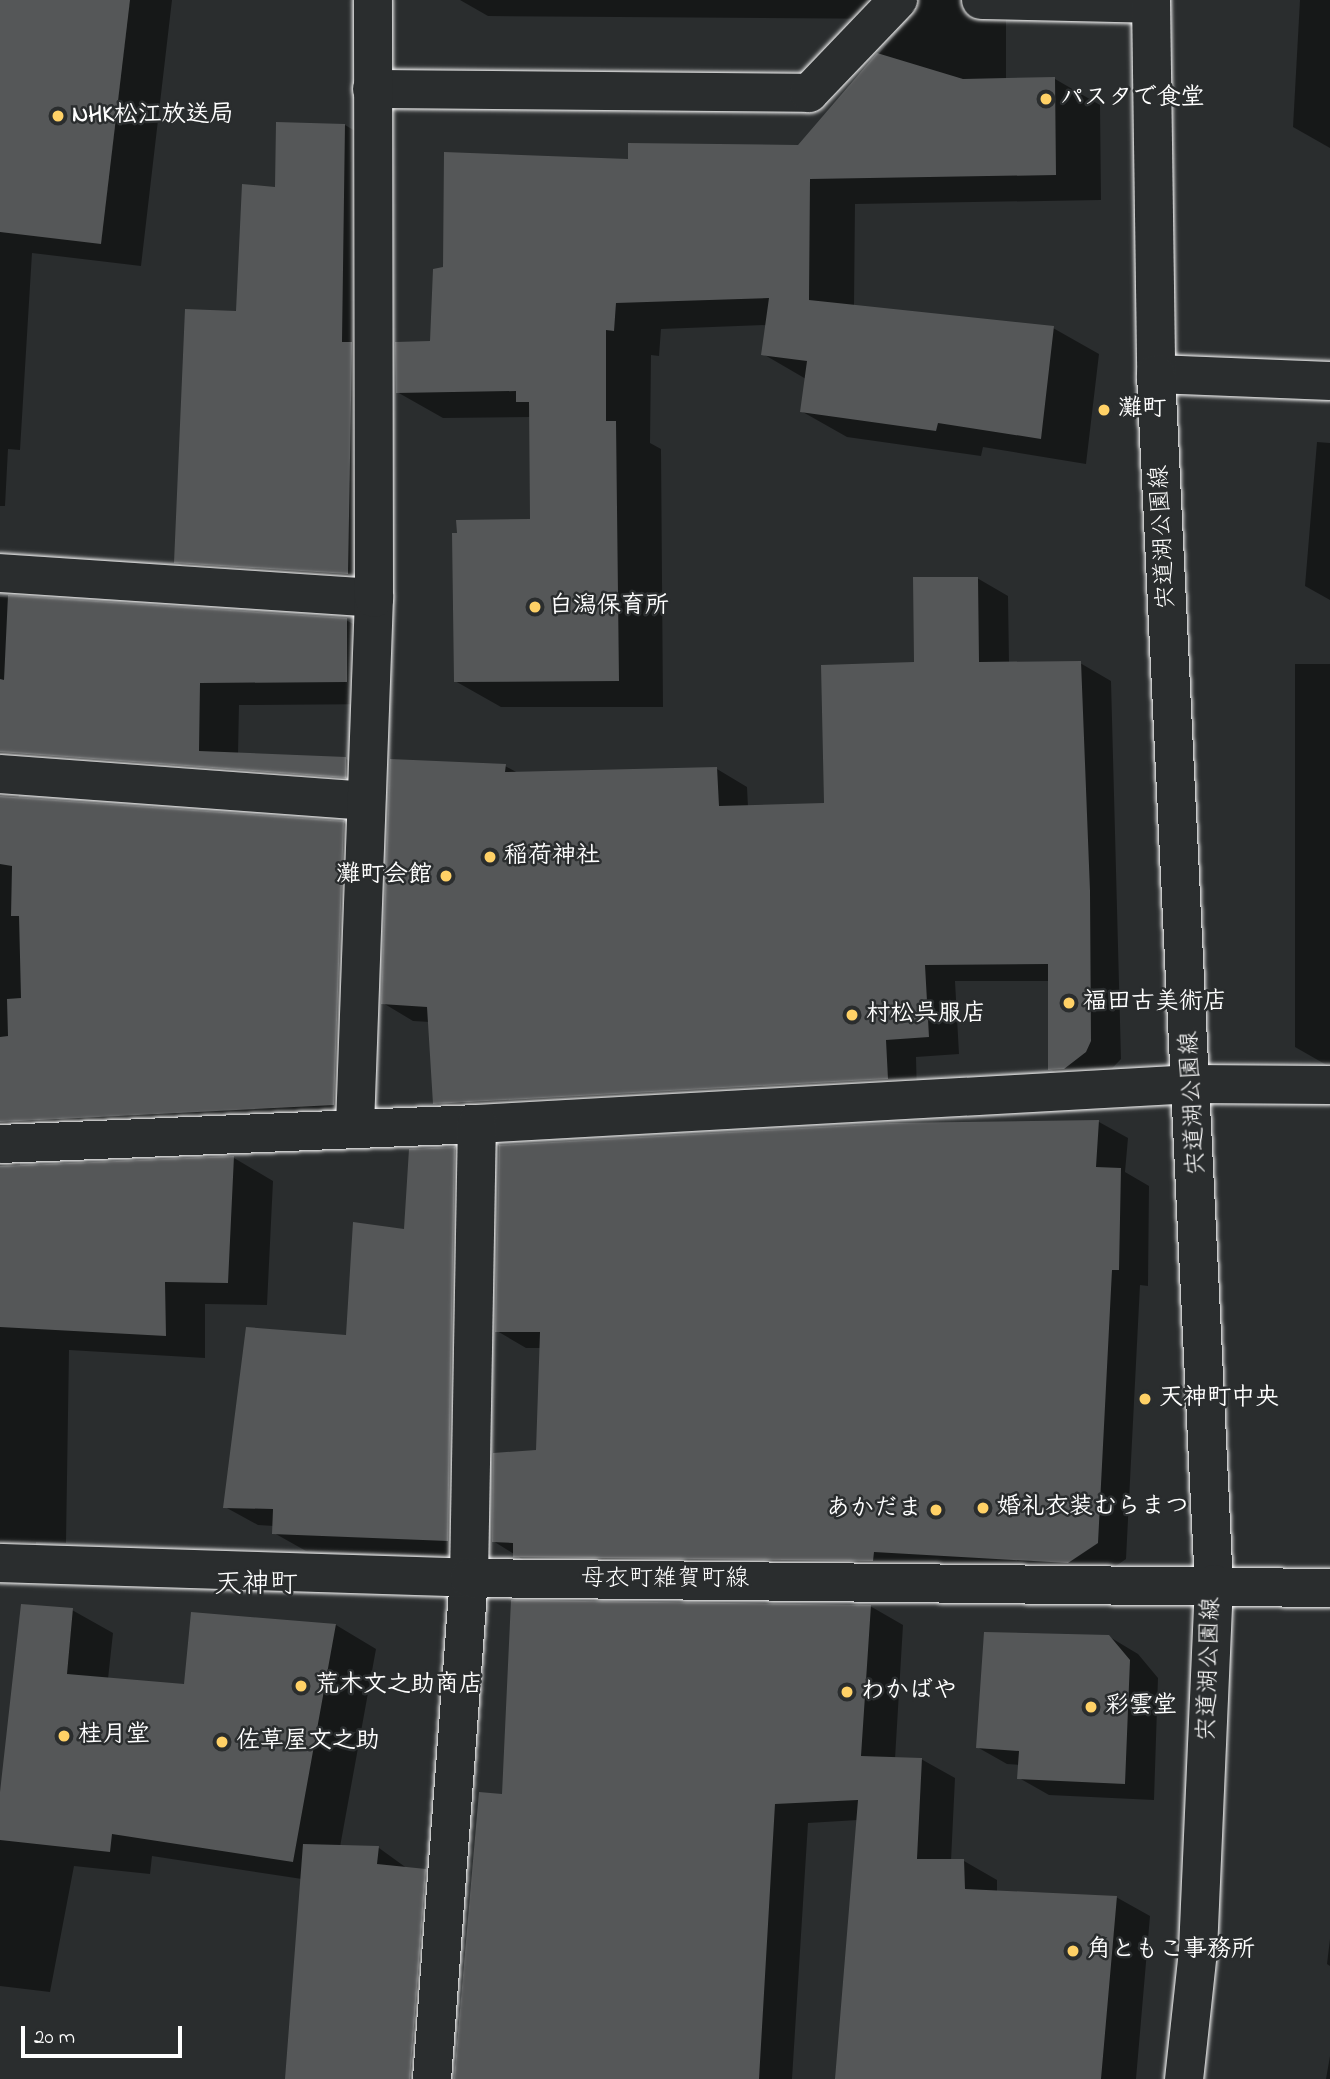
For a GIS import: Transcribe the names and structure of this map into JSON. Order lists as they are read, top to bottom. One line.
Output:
{"streets":{"street":["宍道湖公園線","母衣町雑賀町線"]},"crossings":[["宍道湖公園線","母衣町雑賀町線"]],"districts":["天神町"],"places":["パスタで食堂","NHK松江放送局","灘町","白潟保育所","稲荷神社","灘町会館","福田古美術店","村松呉服店","天神町中央","婚礼衣装むらまつ","あかだま","荒木文之助商店","わかばや","彩雲堂","桂月堂","佐草屋文之助","角ともこ事務所"],"scale_bar":"20 m"}
